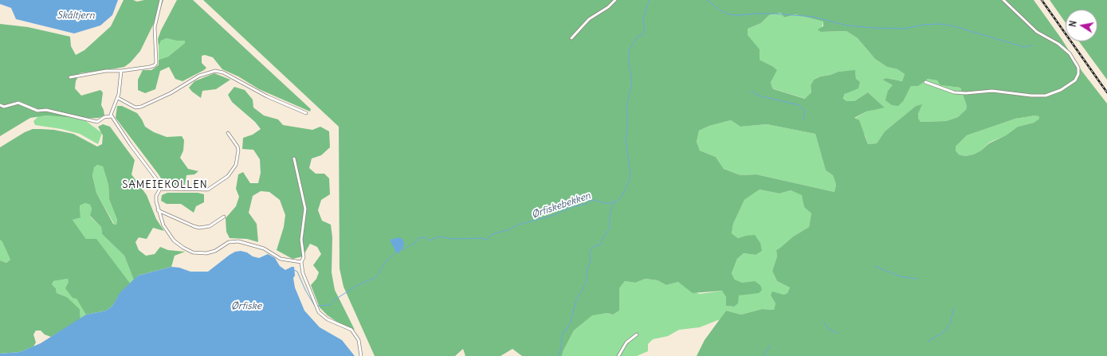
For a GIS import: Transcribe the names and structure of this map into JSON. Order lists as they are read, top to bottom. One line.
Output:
{"districts":["SAMEIEKOLLEN"],"water":["Skåltjern","Ørfiskebekken","Ørfiske"],"north":"left"}
